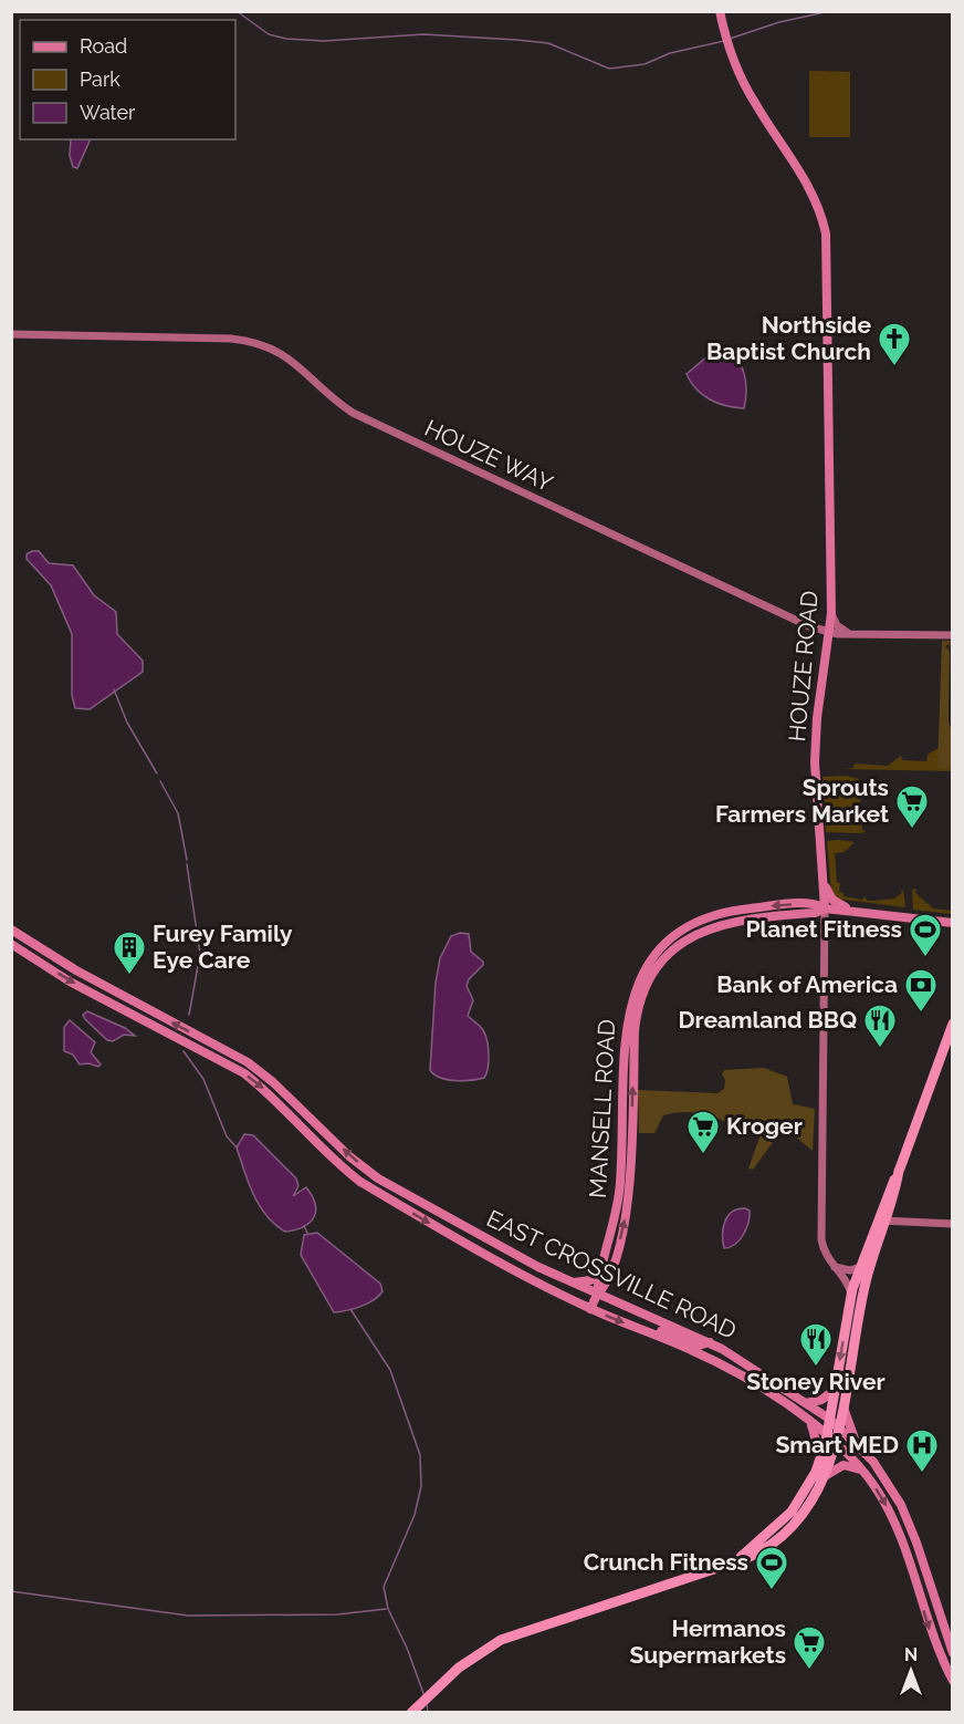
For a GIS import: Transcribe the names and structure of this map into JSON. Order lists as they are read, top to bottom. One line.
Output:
{"streets":{"main road":["HOUZE ROAD","MANSELL ROAD","EAST CROSSVILLE ROAD"],"street":["HOUZE WAY"]},"crossings":[["HOUZE WAY","HOUZE ROAD"],["HOUZE ROAD","MANSELL ROAD"],["MANSELL ROAD","EAST CROSSVILLE ROAD"]],"places":{"church":["Northside Baptist Church"],"supermarket":["Sprouts Farmers Market","Kroger","Hermanos Supermarkets"],"sports":["Planet Fitness","Crunch Fitness"],"building":["Furey Family Eye Care"],"bank":["Bank of America"],"restaurant":["Dreamland BBQ","Stoney River"],"hospital":["Smart MED"]},"legend":["Road","Park","Water"],"north":"top"}
